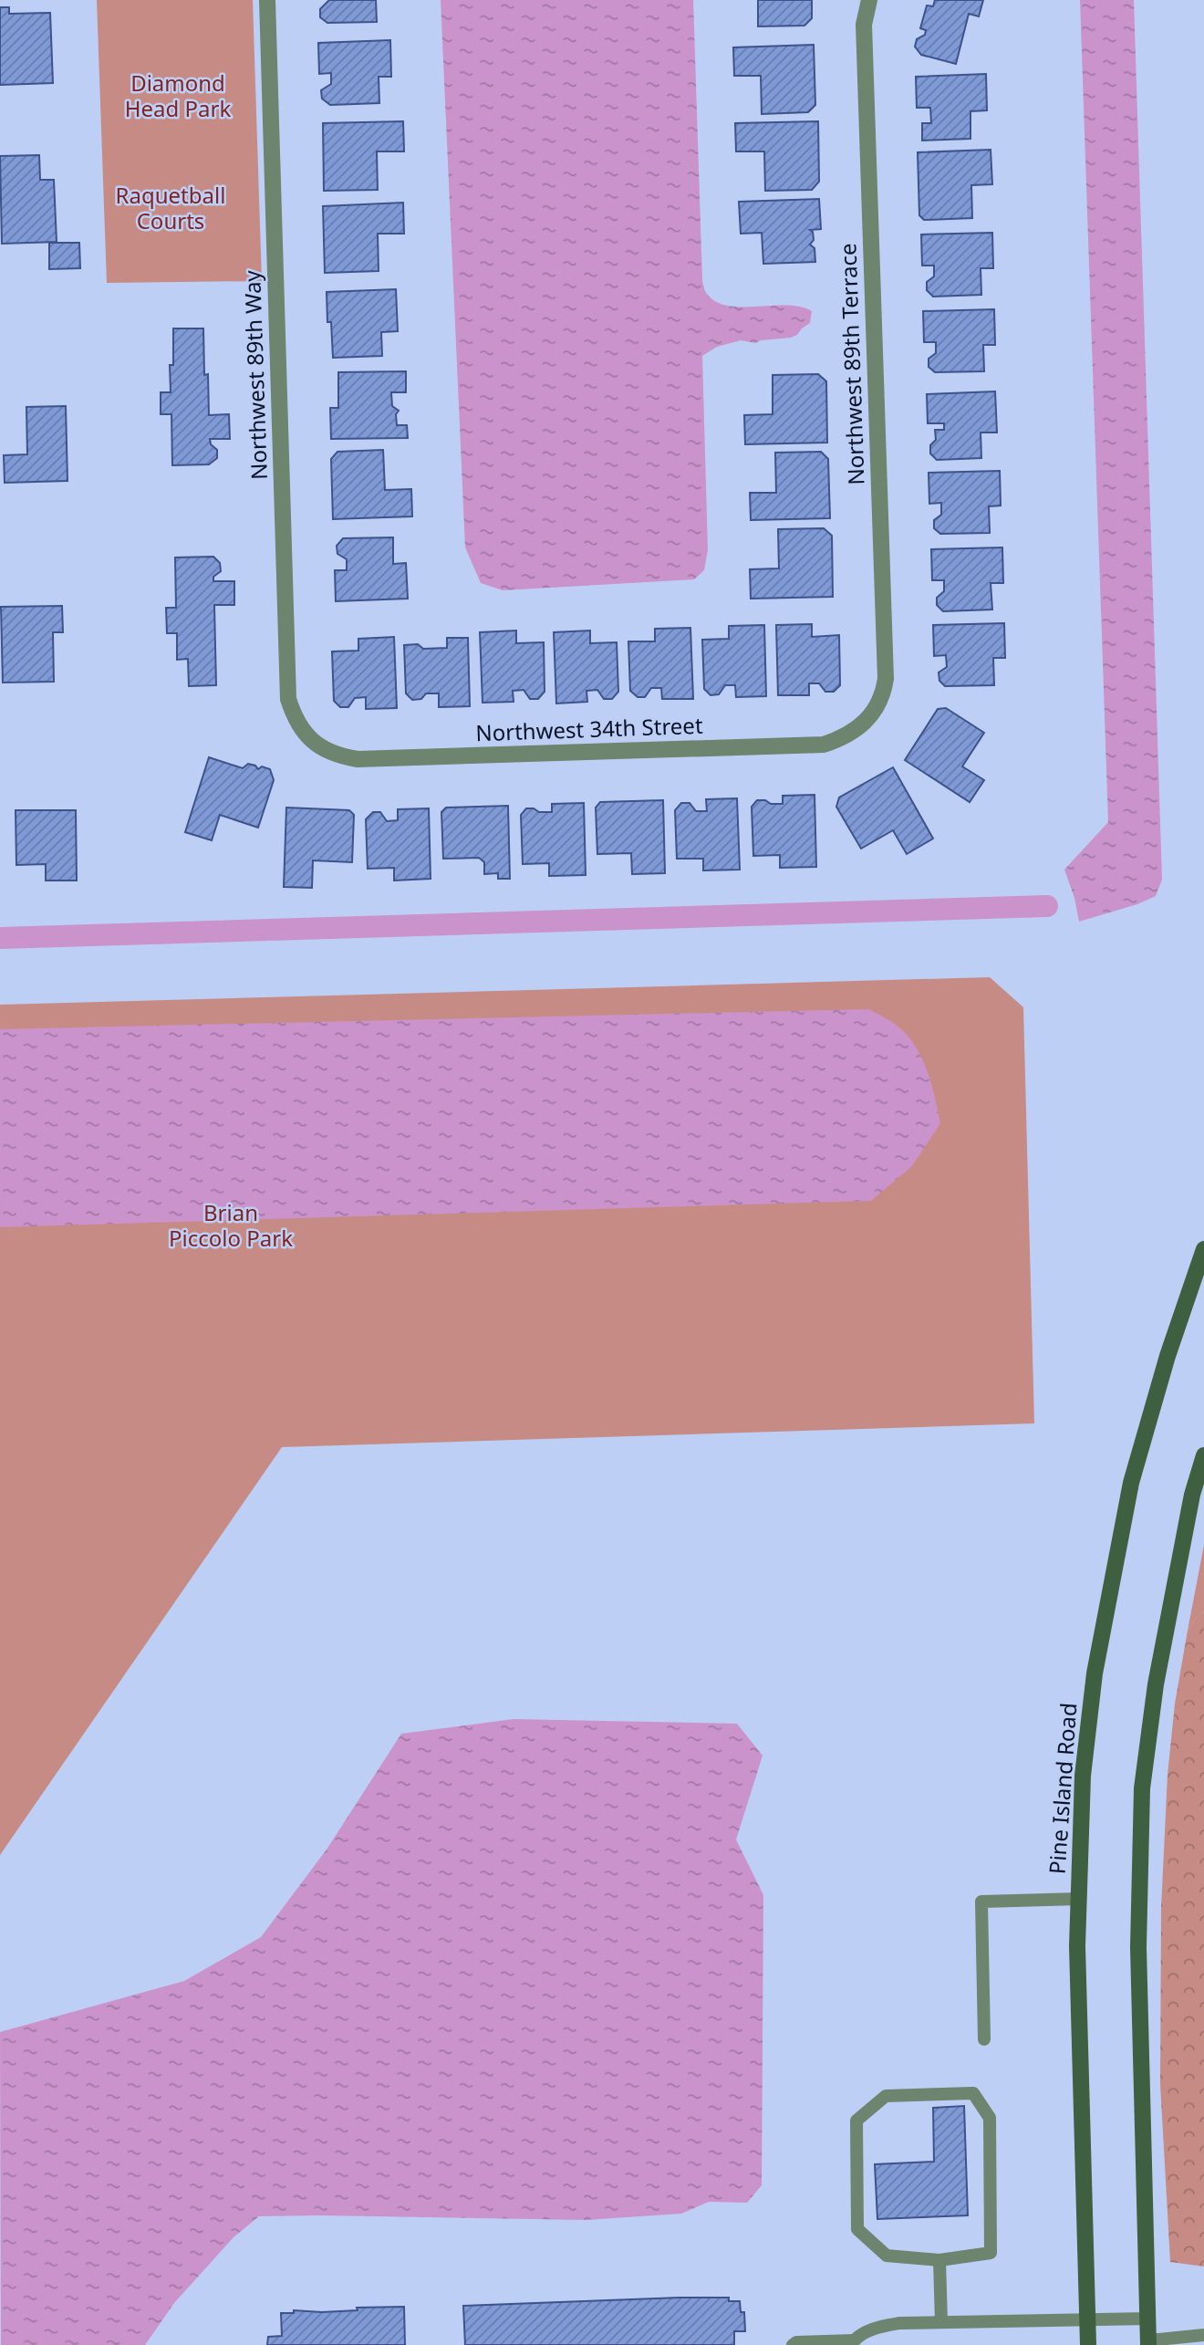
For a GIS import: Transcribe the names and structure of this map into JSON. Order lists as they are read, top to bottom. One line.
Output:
{"streets":{"main road":["Pine Island Road"],"street":["Northwest 89th Terrace","Northwest 89th Way","Northwest 34th Street"]},"crossings":[["Northwest 89th Terrace","Northwest 34th Street"],["Northwest 89th Way","Northwest 34th Street"]],"parks":["Diamond Head Park","Raquetball Courts","Brian Piccolo Park"]}
